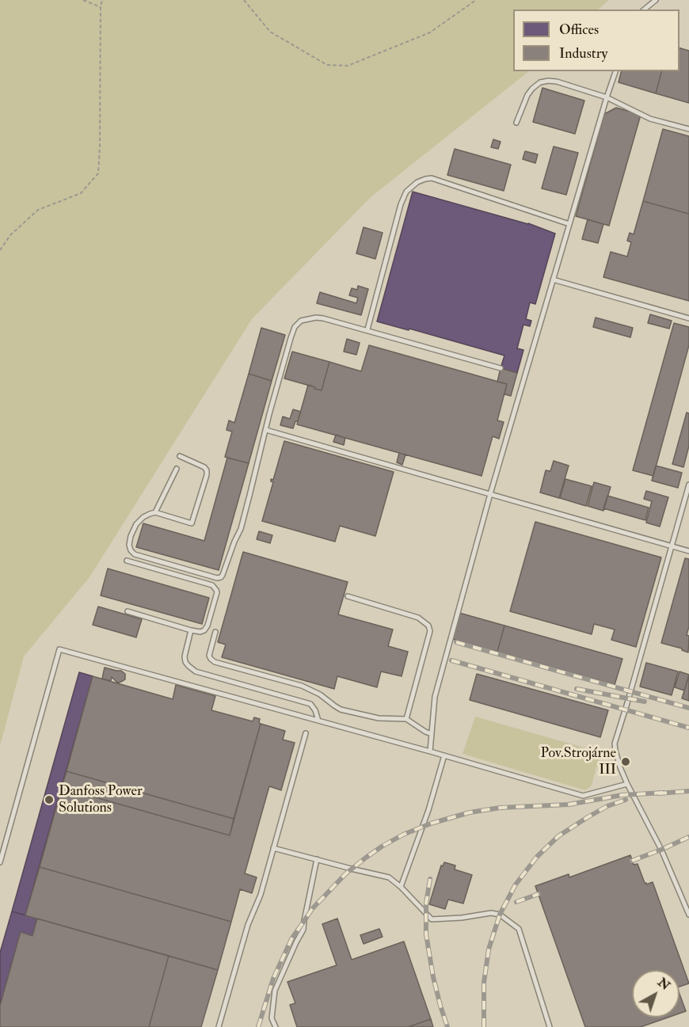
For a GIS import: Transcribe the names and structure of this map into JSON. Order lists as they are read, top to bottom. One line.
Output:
{"places":["Pov.Strojárne III","Danfoss Power Solutions"],"legend":["Offices","Industry"],"north":"top right"}
